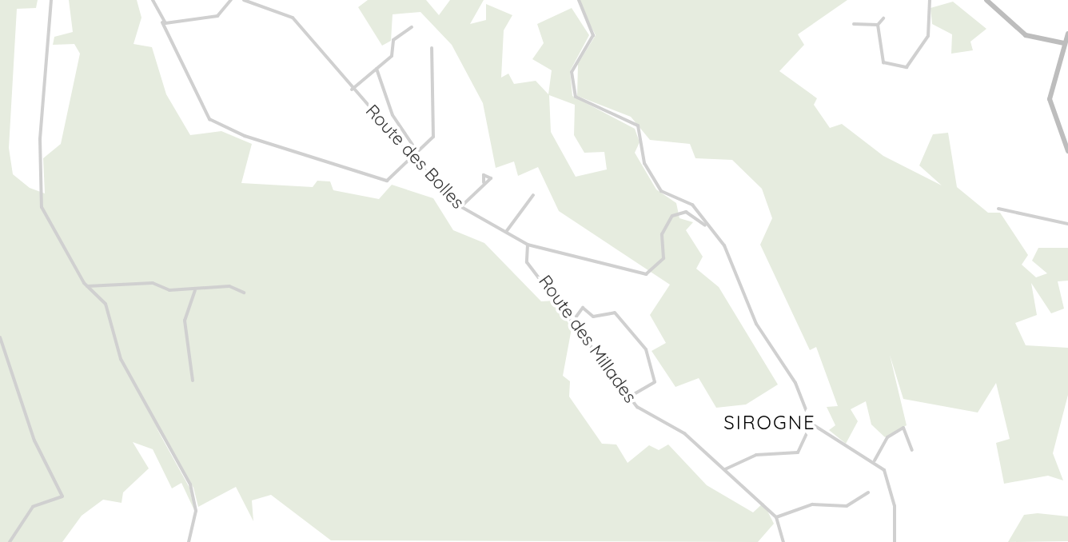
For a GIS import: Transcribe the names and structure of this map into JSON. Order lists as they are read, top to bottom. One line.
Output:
{"streets":{"street":["Route des Bolles","Route des Millades"]},"crossings":[["Route des Bolles","Route des Millades"]],"districts":["SIROGNE"]}
